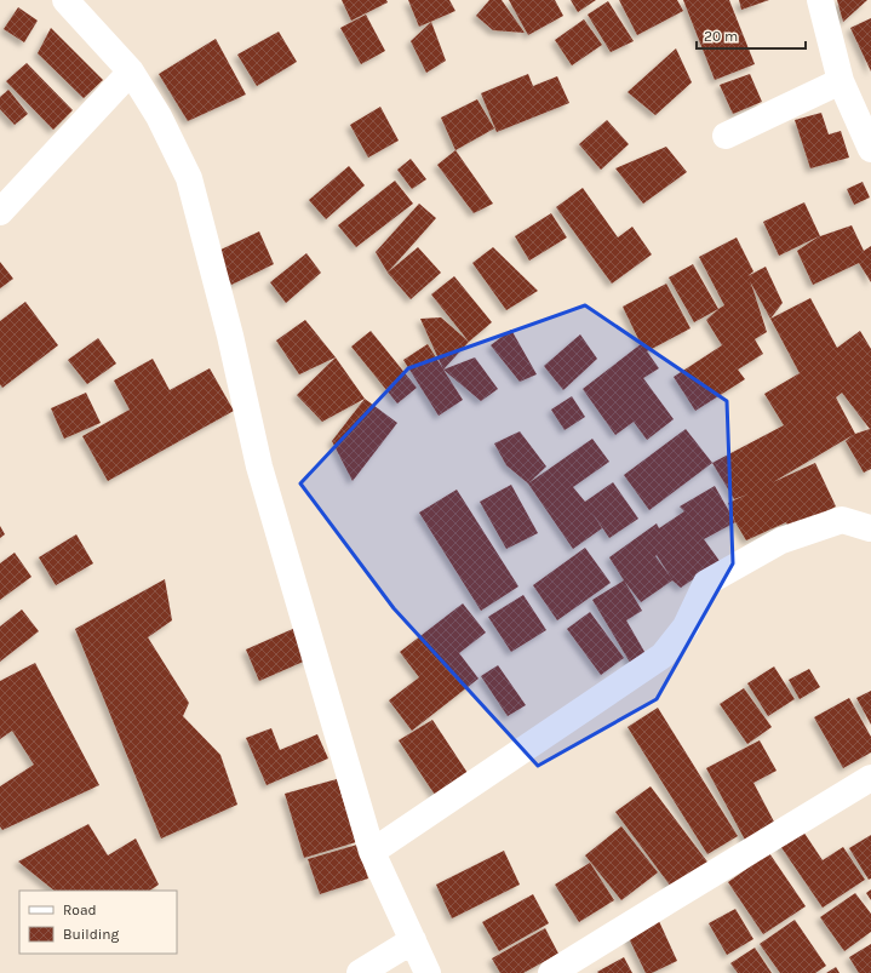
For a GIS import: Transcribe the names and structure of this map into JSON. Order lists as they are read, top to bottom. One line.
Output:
{"legend":["Road","Building"],"scale_bar":"20 m"}
